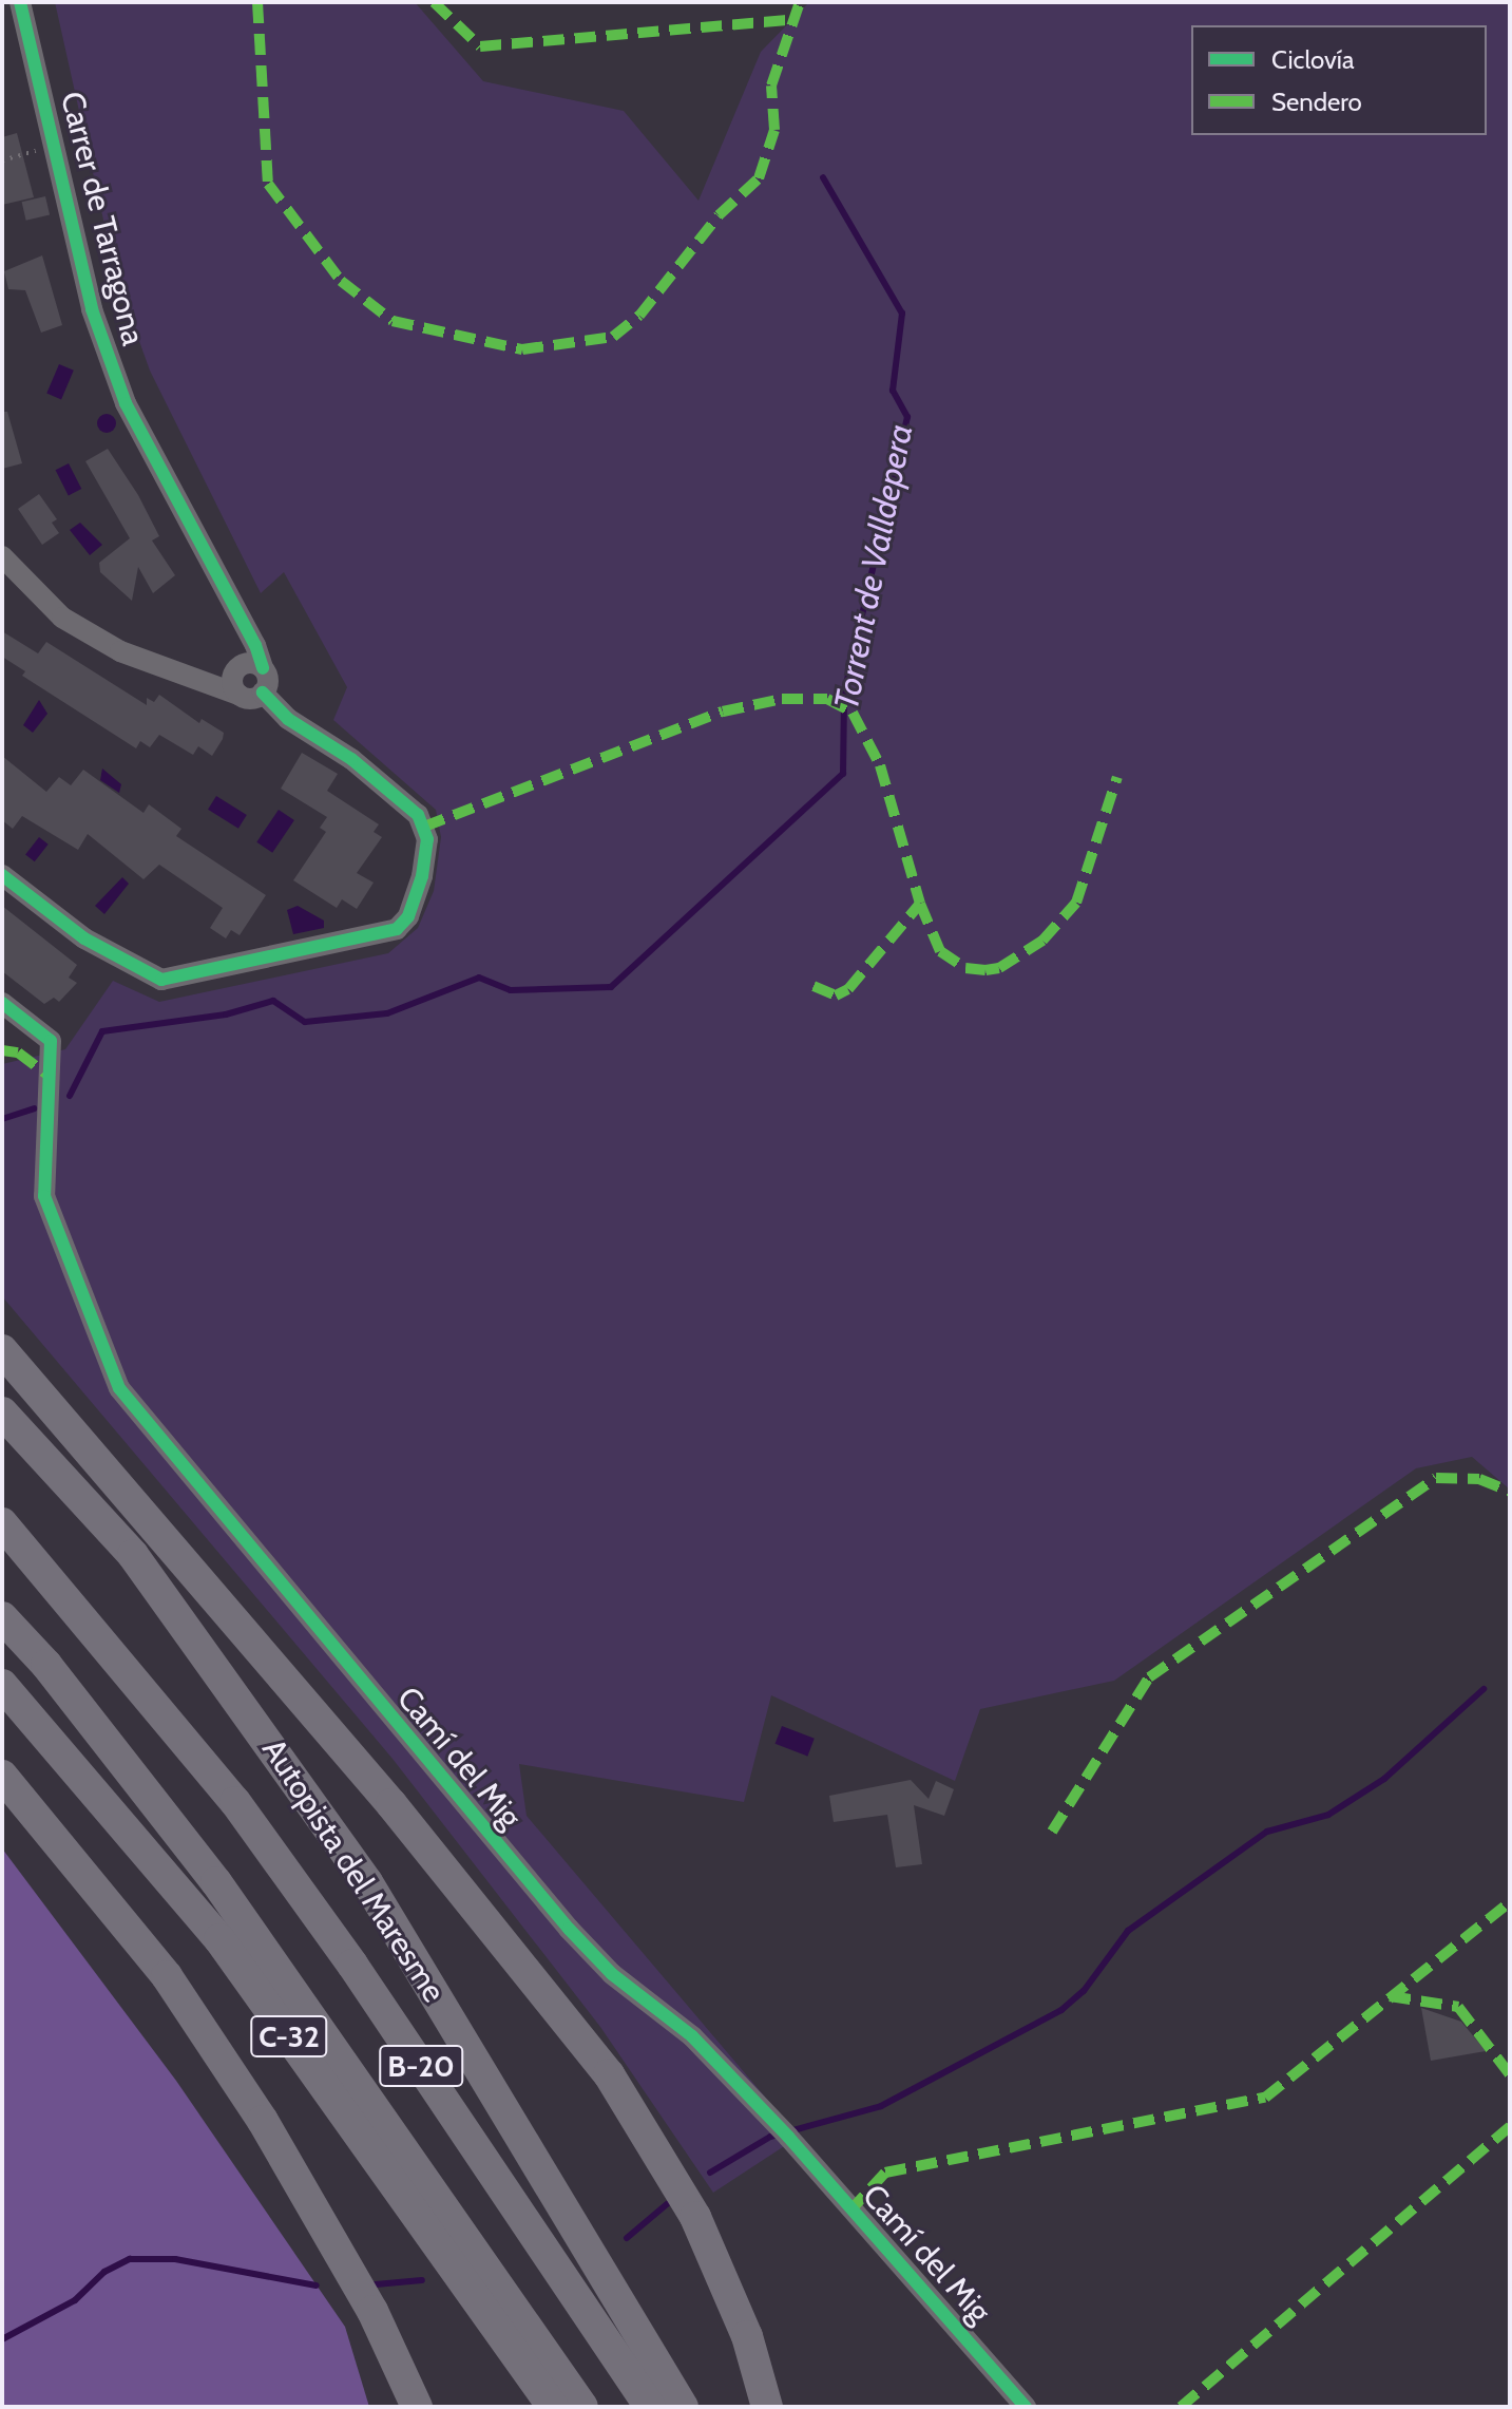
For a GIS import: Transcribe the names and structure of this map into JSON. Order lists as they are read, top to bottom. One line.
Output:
{"streets":{"highway":["Autopista del Maresme","C-32","B-20"],"street":["Carrer de Tarragona","Camí del Mig"]},"water":["Torrent de Valldepera"],"legend":["Ciclovía","Sendero"]}
